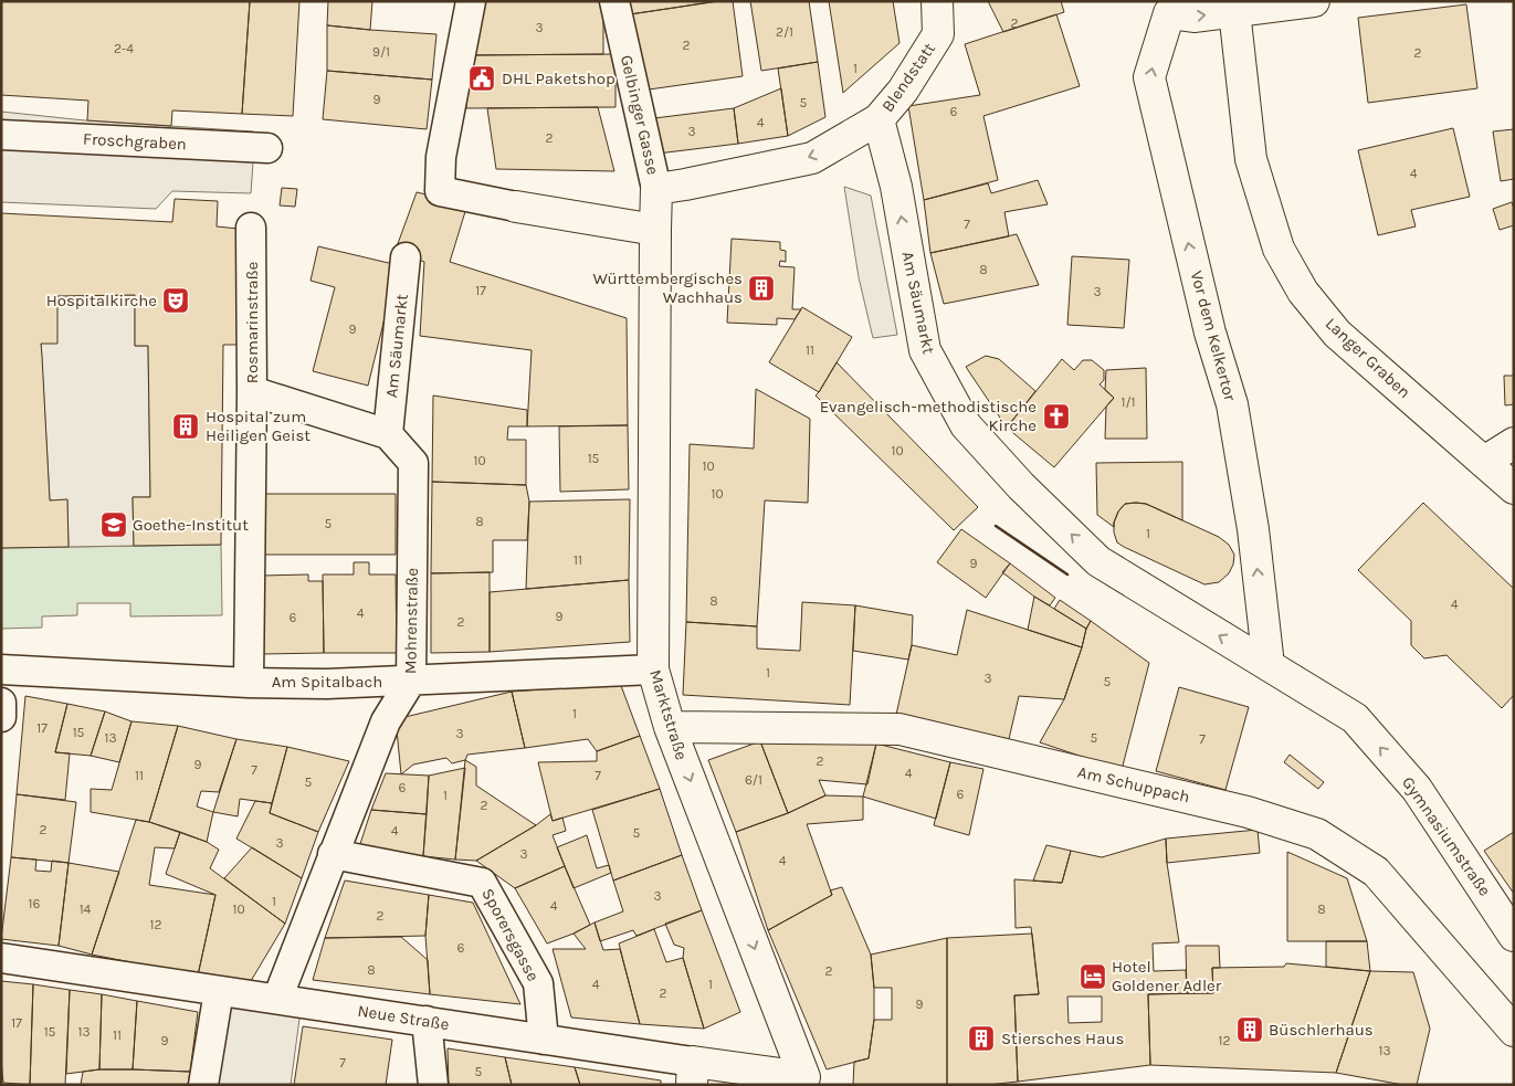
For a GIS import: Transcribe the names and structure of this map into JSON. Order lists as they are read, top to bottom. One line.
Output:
{"streets":{"street":["Blendstatt","Gelbinger Gasse","Froschgraben","Am Säumarkt","Rosmarinstraße","Vor dem Kelkertor","Langer Graben","Mohrenstraße","Am Spitalbach","Marktstraße","Am Schuppach","Gymnasiumstraße","Sporersgasse","Neue Straße"]},"crossings":[["Blendstatt","Am Säumarkt"],["Gelbinger Gasse","Marktstraße"],["Am Säumarkt","Vor dem Kelkertor"],["Am Säumarkt","Mohrenstraße"],["Am Säumarkt","Gymnasiumstraße"],["Rosmarinstraße","Am Spitalbach"],["Vor dem Kelkertor","Gymnasiumstraße"],["Mohrenstraße","Am Spitalbach"],["Mohrenstraße","Sporersgasse"],["Mohrenstraße","Neue Straße"],["Am Spitalbach","Marktstraße"],["Marktstraße","Am Schuppach"],["Marktstraße","Neue Straße"],["Sporersgasse","Neue Straße"]],"one_way":["Am Säumarkt","Vor dem Kelkertor","Marktstraße","Gymnasiumstraße"],"places":{"public building":["DHL Paketshop"],"building":["Württembergisches Wachhaus","Hospital zum Heiligen Geist","Büschlerhaus","Stiersches Haus"],"theatre":["Hospitalkirche"],"church":["Evangelisch-methodistische Kirche"],"school or university":["Goethe-Institut"],"hotel":["Hotel Goldener Adler"]},"house_numbers":["2","3","2/1","2","2-4","9/1","2","1","9","5","6","4","3","2","4","7","8","17","3","9","11","1/1","10","15","10","10","10","8","5","1","11","9","8","4","4","9","6","2","1","3","5","1","17","15","3","13","5","7","2","9","7","4","11","7","6/1","5","6","6","1","2","2","4","5","3","3","4","3","1","16","4","14","10","8","2","12","6","8","2","4","1","2","9","17","15","13","11","9","12","13","7","5"]}
